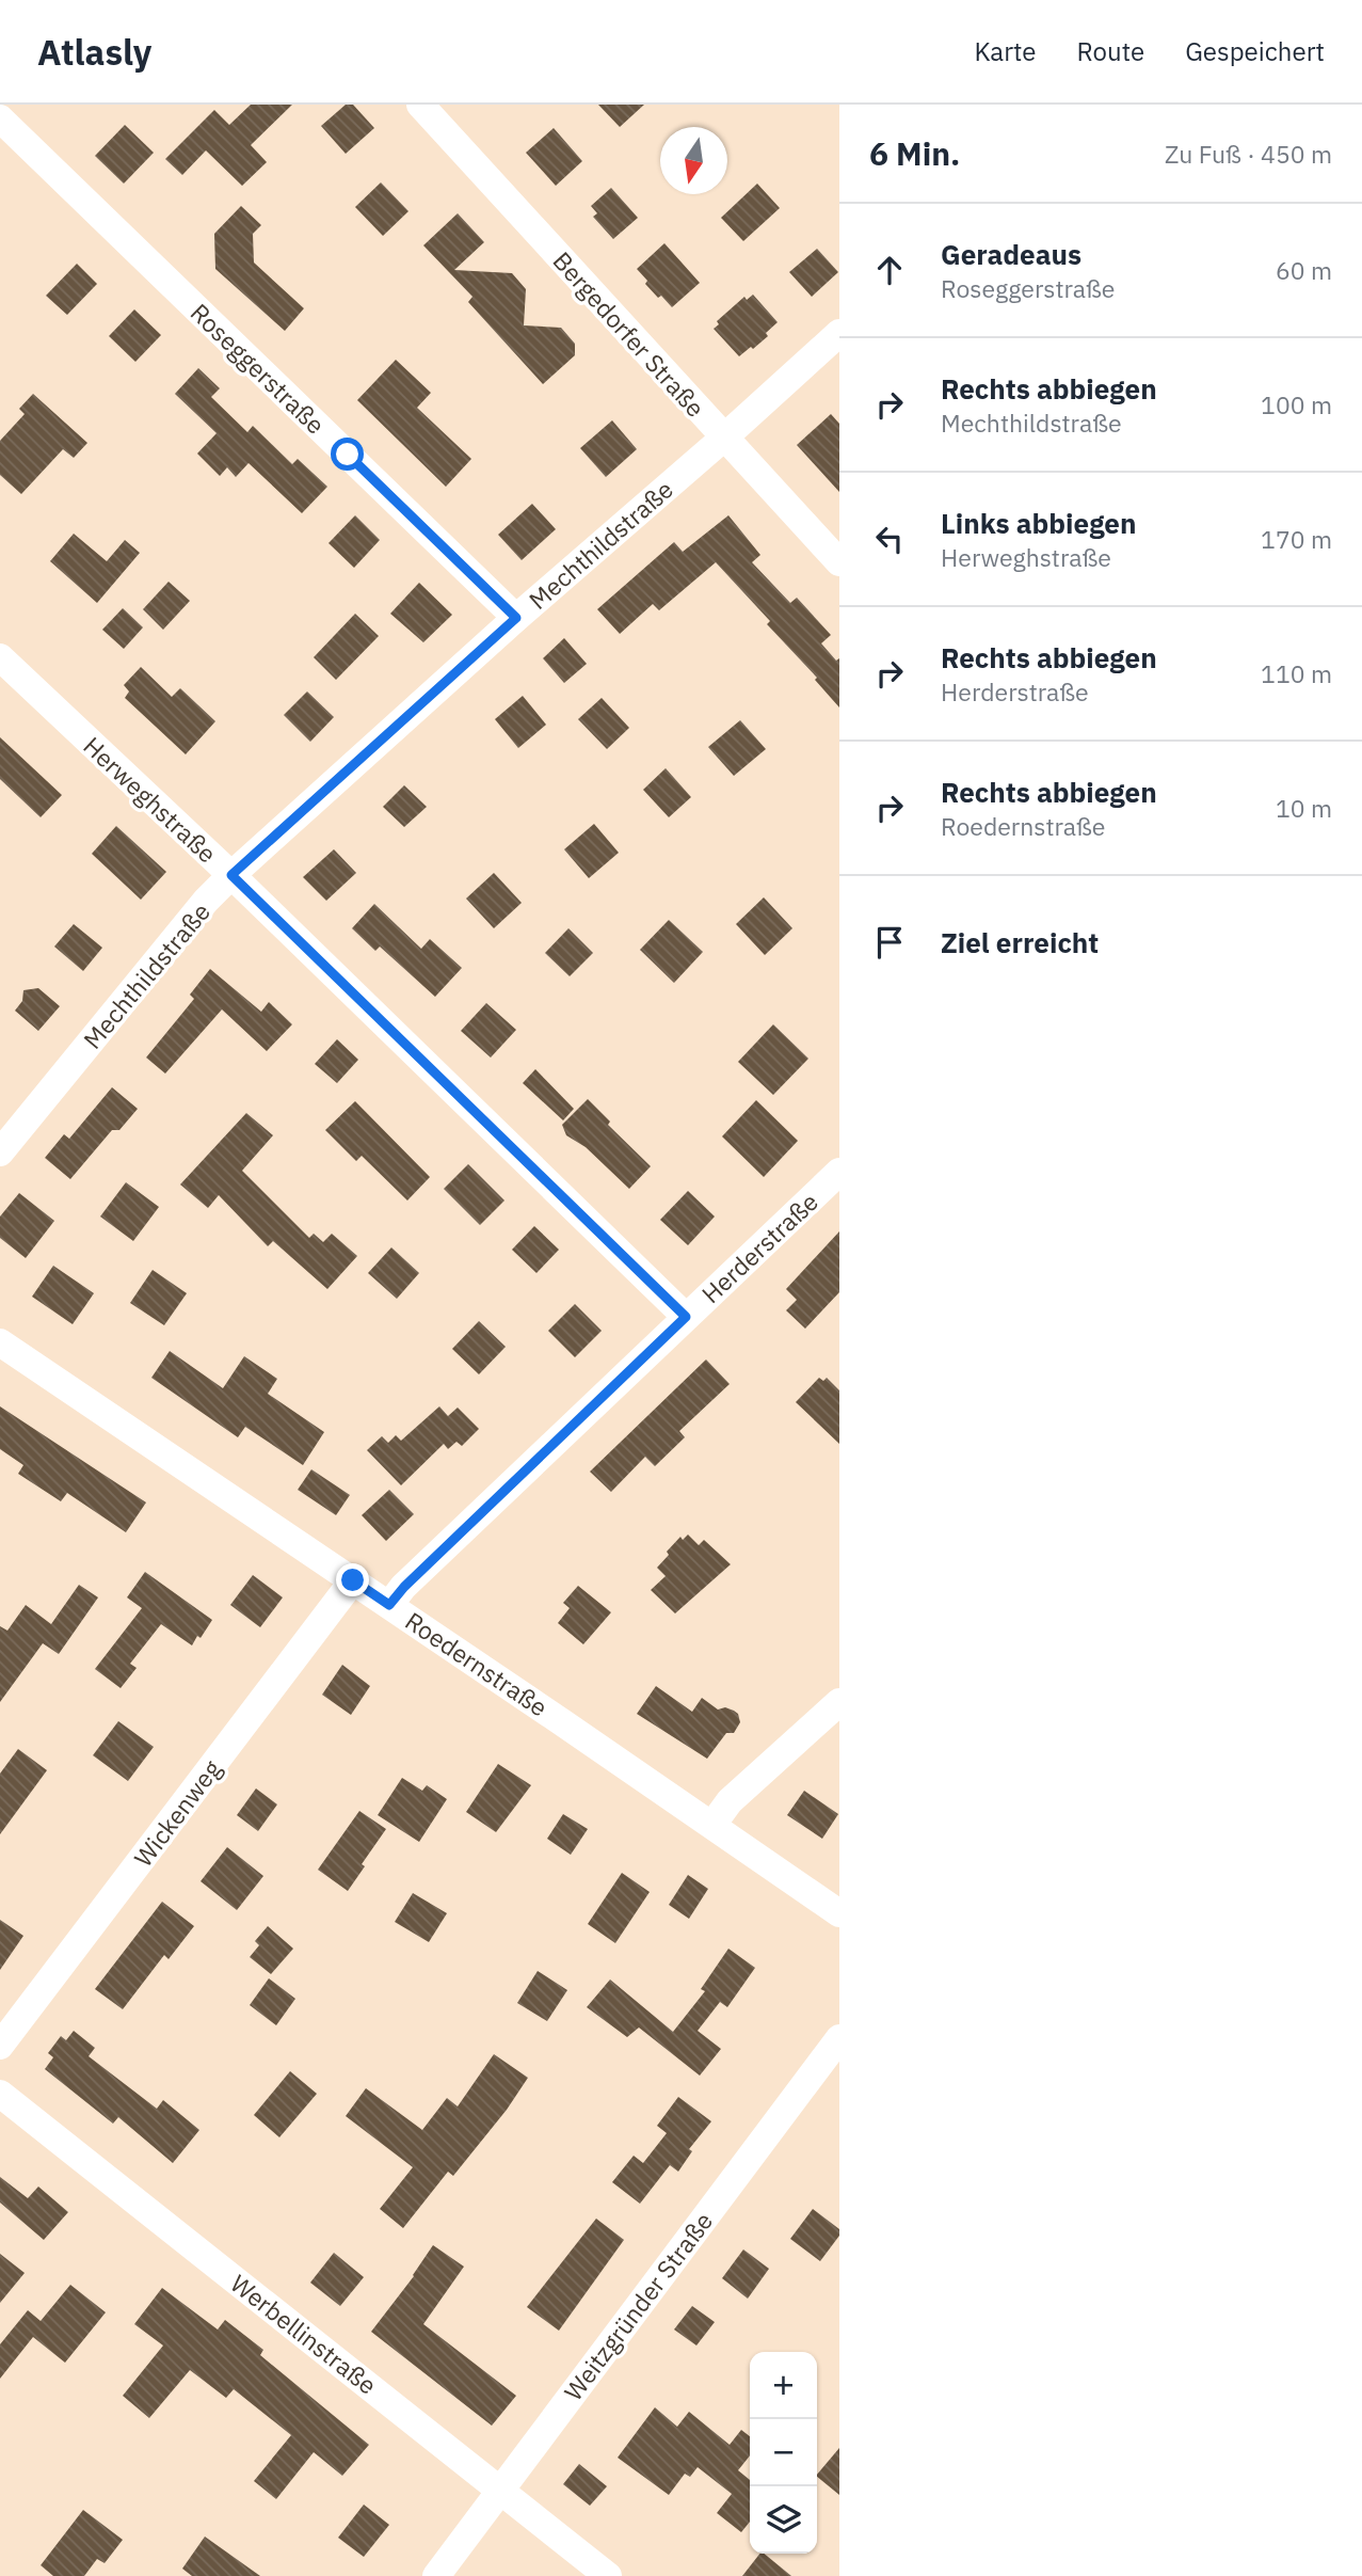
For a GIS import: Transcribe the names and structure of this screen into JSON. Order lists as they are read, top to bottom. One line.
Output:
{"streets":{"street":["Bergedorfer Straße","Roseggerstraße","Mechthildstraße","Herweghstraße","Herderstraße","Roedernstraße","Wickenweg","Weitzgründer Straße","Werbellinstraße"]},"crossings":[["Bergedorfer Straße","Mechthildstraße"],["Roseggerstraße","Mechthildstraße"],["Mechthildstraße","Herweghstraße"],["Herweghstraße","Herderstraße"],["Herderstraße","Roedernstraße"],["Roedernstraße","Wickenweg"],["Weitzgründer Straße","Werbellinstraße"]],"north":"bottom","page":{"header":"Atlasly","nav":["Karte","Route","Gespeichert"],"heading":["6 Min.","Zu Fuß · 450 m"],"list":[["Geradeaus","Roseggerstraße","60 m"],["Rechts abbiegen","Mechthildstraße","100 m"],["Links abbiegen","Herweghstraße","170 m"],["Rechts abbiegen","Herderstraße","110 m"],["Rechts abbiegen","Roedernstraße","10 m"],"Ziel erreicht"],"map_buttons":["+","−"]}}
